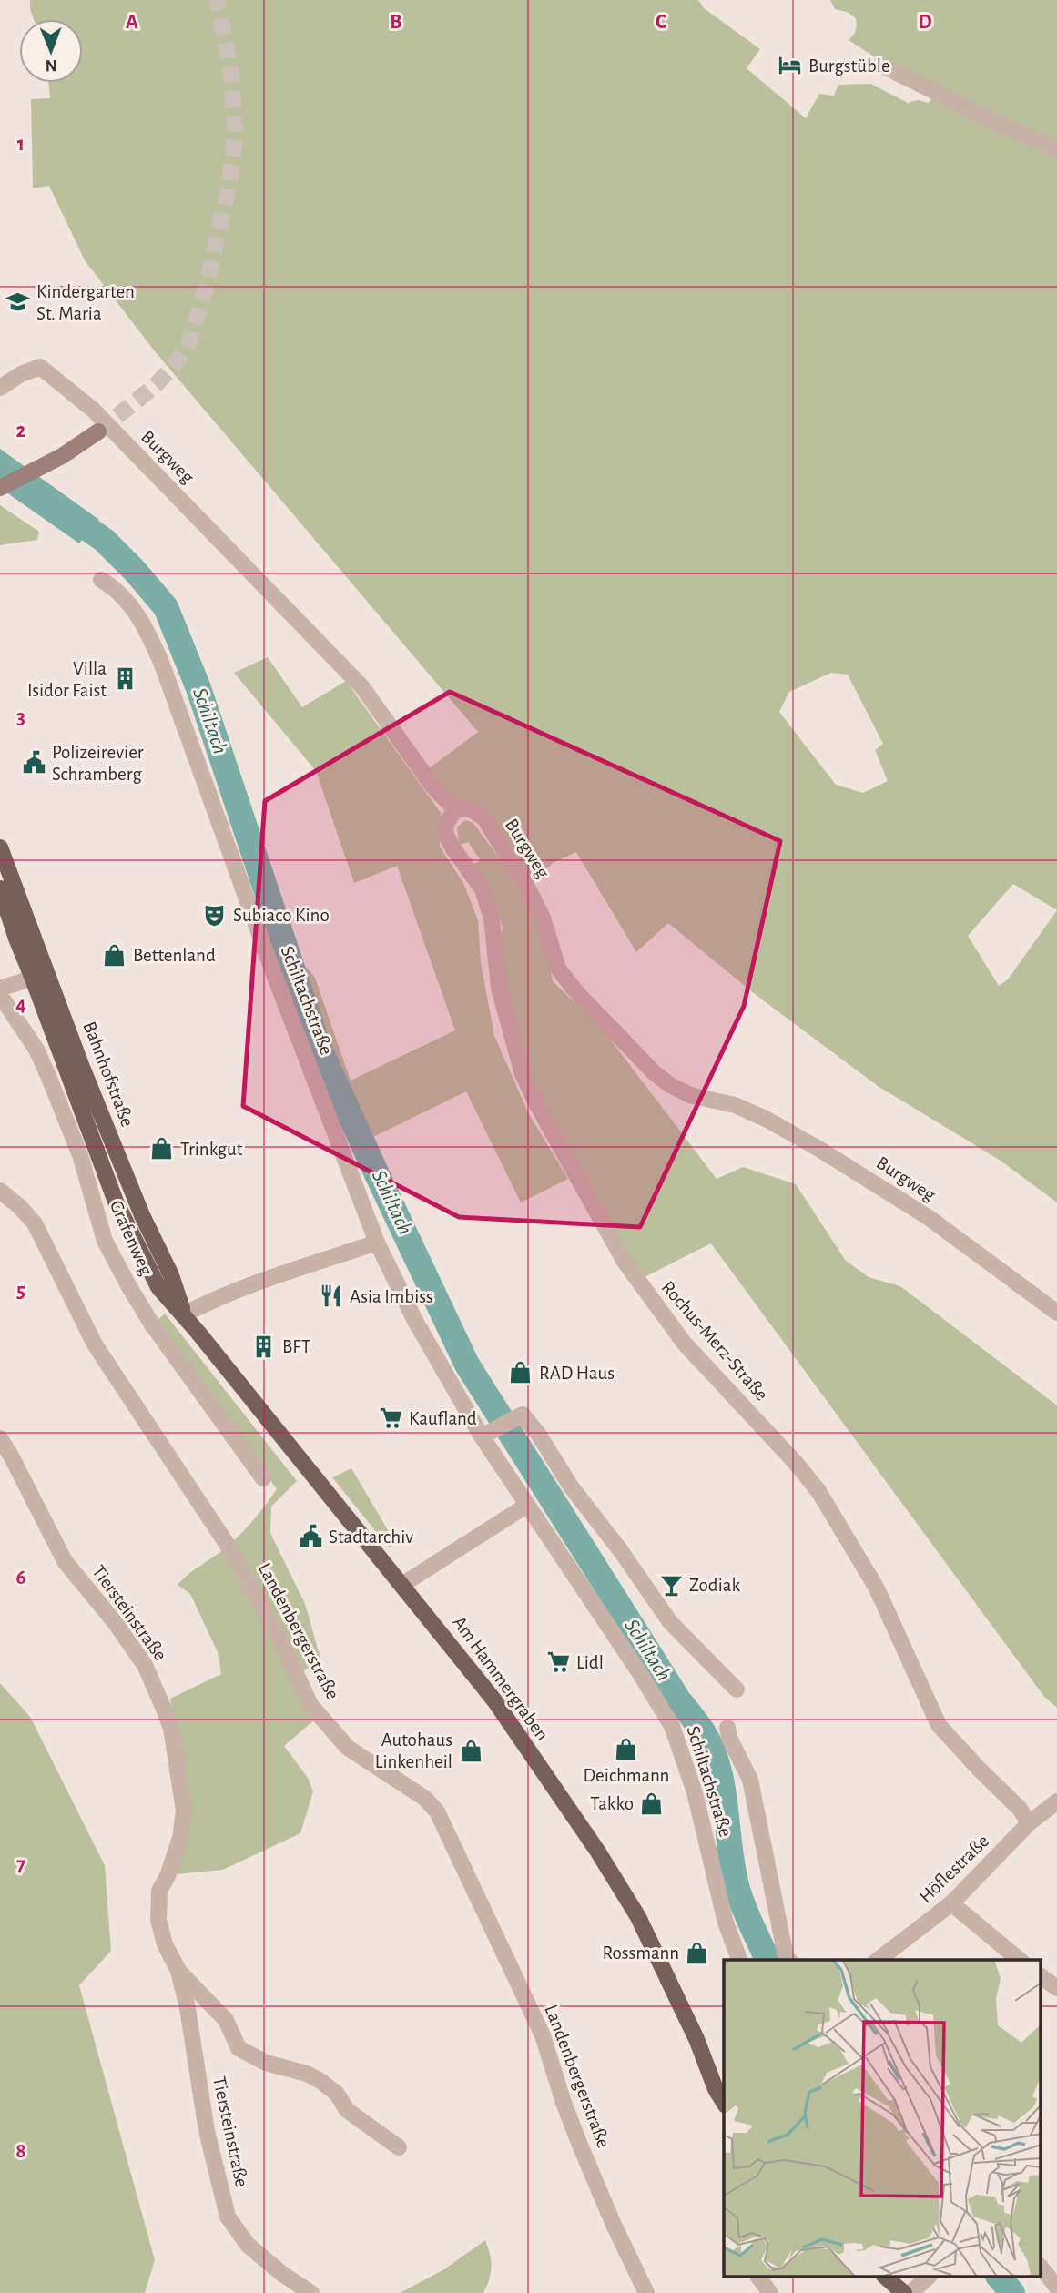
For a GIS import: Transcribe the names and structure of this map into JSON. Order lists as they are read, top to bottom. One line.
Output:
{"streets":{"main road":["Bahnhofstraße","Am Hammergraben"],"street":["Burgweg","Schiltachstraße","Grafenweg","Rochus-Merz-Straße","Tiersteinstraße","Landenbergerstraße","Höflestraße"]},"crossings":[["Burgweg","Rochus-Merz-Straße"],["Bahnhofstraße","Am Hammergraben"],["Rochus-Merz-Straße","Höflestraße"]],"water":["Schiltach"],"places":{"hotel":["Burgstüble"],"school or university":["Kindergarten St. Maria"],"building":["Villa Isidor Faist","BFT"],"public building":["Polizeirevier Schramberg","Stadtarchiv"],"theatre":["Subiaco Kino"],"shop":["Bettenland","Trinkgut","RAD Haus","Deichmann","Autohaus Linkenheil","Takko","Rossmann"],"restaurant":["Asia Imbiss"],"supermarket":["Kaufland","Lidl"],"bar":["Zodiak"]},"north":"bottom","grid":{"columns":["A","B","C","D"],"rows":["1","2","3","4","5","6","7","8"]}}
